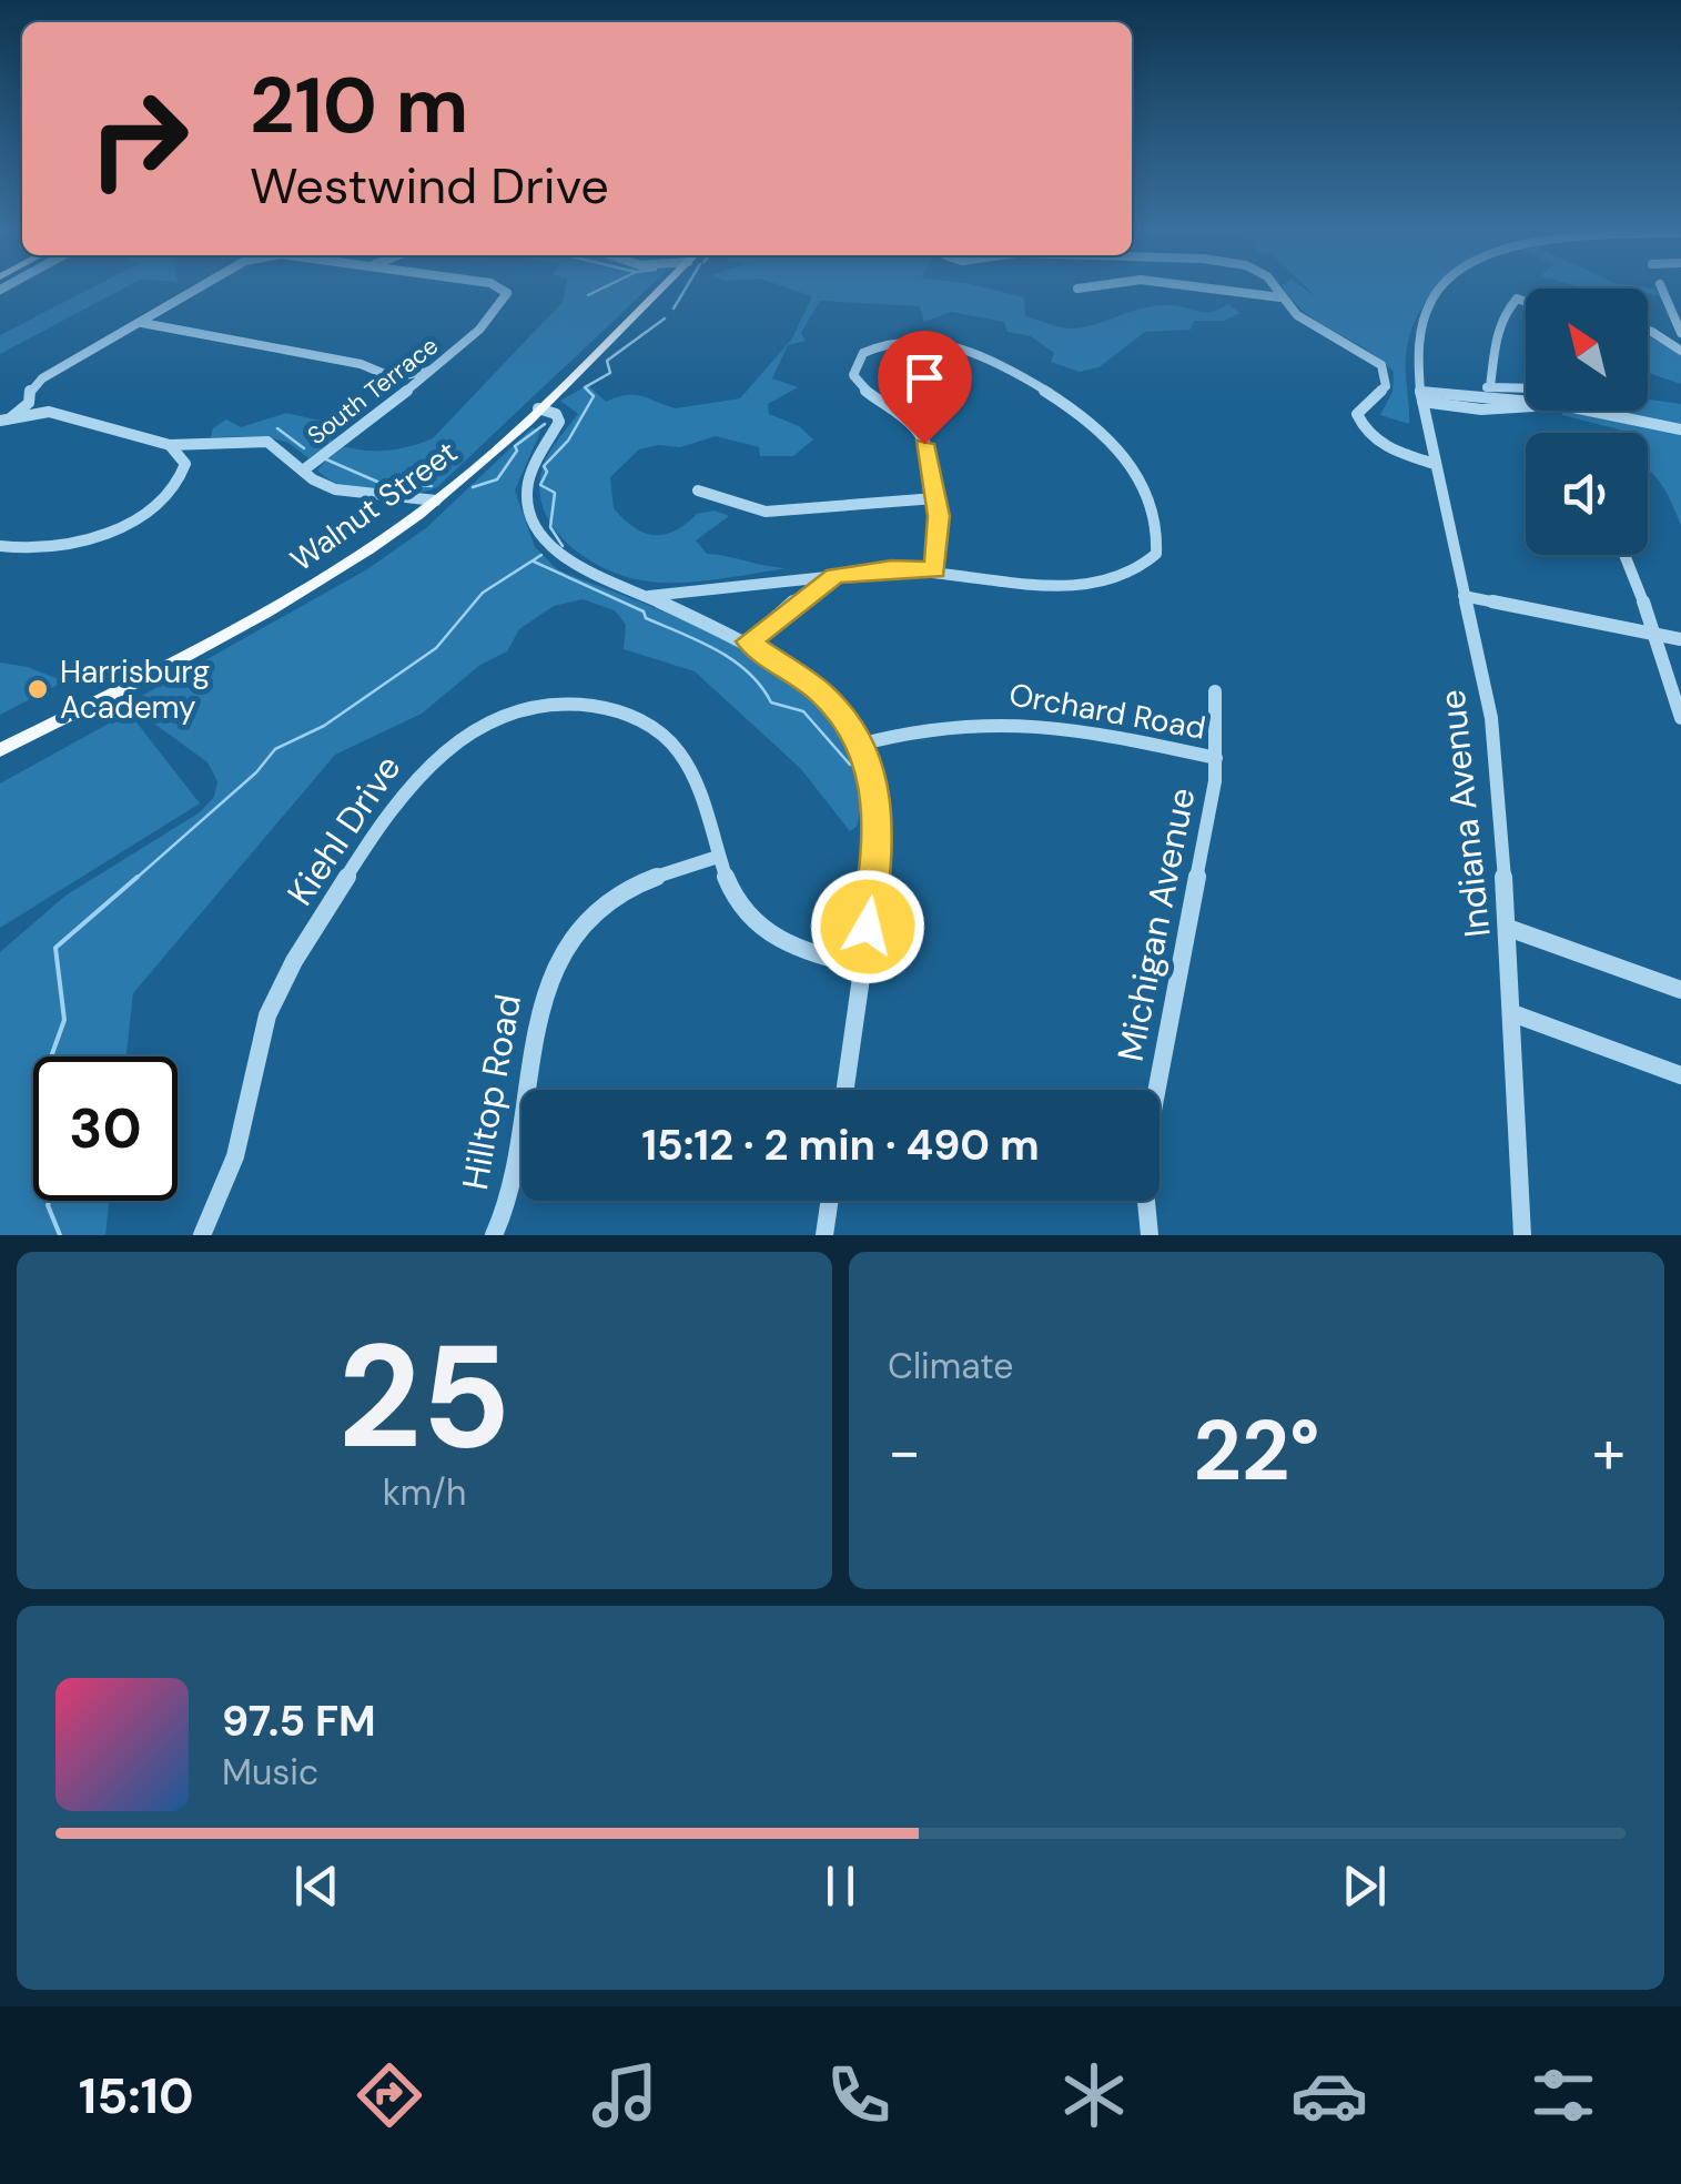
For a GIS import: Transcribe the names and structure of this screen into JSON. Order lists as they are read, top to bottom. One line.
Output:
{"streets":{"main road":["Walnut Street"],"street":["South Terrace","Orchard Road","Indiana Avenue","Kiehl Drive","Michigan Avenue","Hilltop Road"]},"crossings":[["Orchard Road","Michigan Avenue"],["Kiehl Drive","Hilltop Road"]],"places":["Harrisburg Academy"],"north":"top left","page":{"turn":["210 m","Westwind Drive"],"limit":"30","trip":"15:12 · 2 min · 490 m","tile":[["25","km/h"],"Climate"],"heat":["−","22°","+"],"song":["97.5 FM","Music"],"tabs":"15:10"}}
